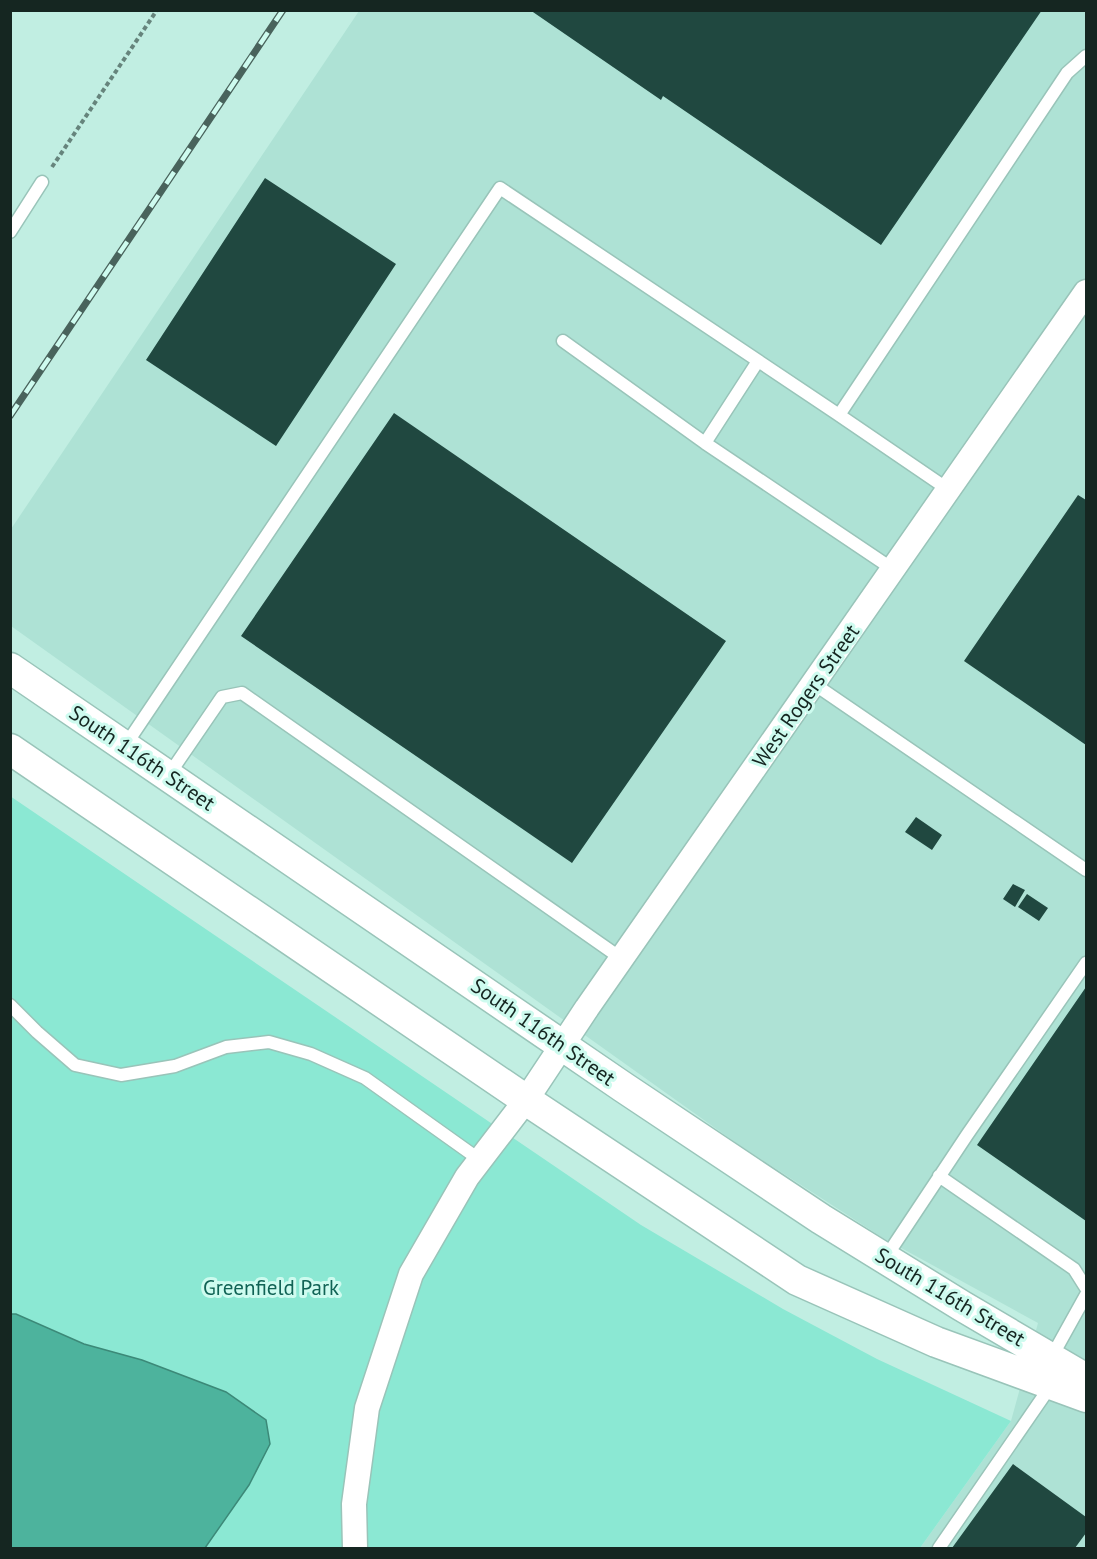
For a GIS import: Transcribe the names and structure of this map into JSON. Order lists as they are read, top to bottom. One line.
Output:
{"streets":{"street":["West Rogers Street","South 116th Street"]},"crossings":[["West Rogers Street","South 116th Street"]],"parks":["Greenfield Park"]}
